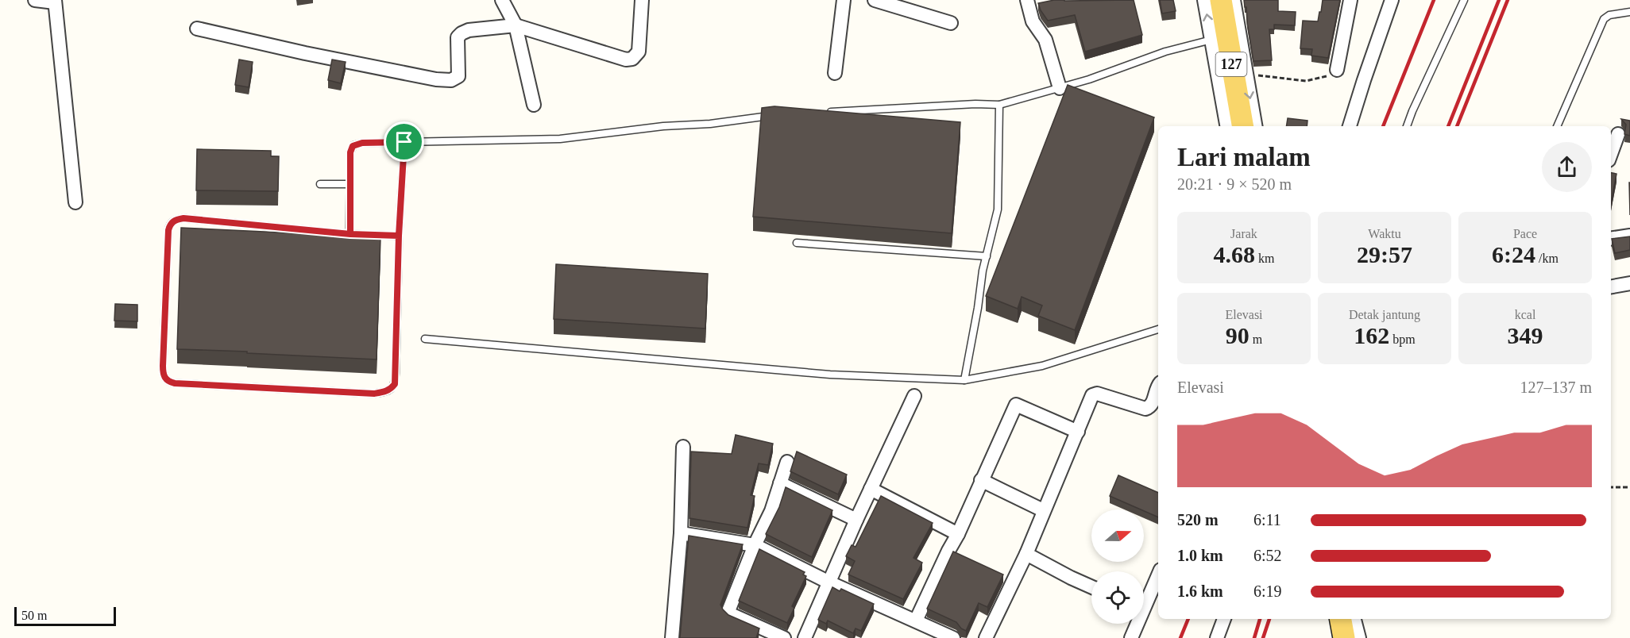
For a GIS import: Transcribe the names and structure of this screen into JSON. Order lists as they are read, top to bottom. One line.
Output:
{"streets":{"main road":["127"]},"scale_bar":"50 m","north":"right","page":{"heading":["Lari malam","20:21 · 9 × 520 m"],"stats":[["Jarak","4.68 km"],["Waktu","29:57"],["Pace","6:24 /km"],["Elevasi","90 m"],["Detak jantung","162 bpm"],["kcal","349"]],"chart":["Elevasi","127–137 m"],"list":[{"name":"520 m","note":"6:11"},{"name":"1.0 km","note":"6:52"},{"name":"1.6 km","note":"6:19"}],"scale":"50 m"}}
